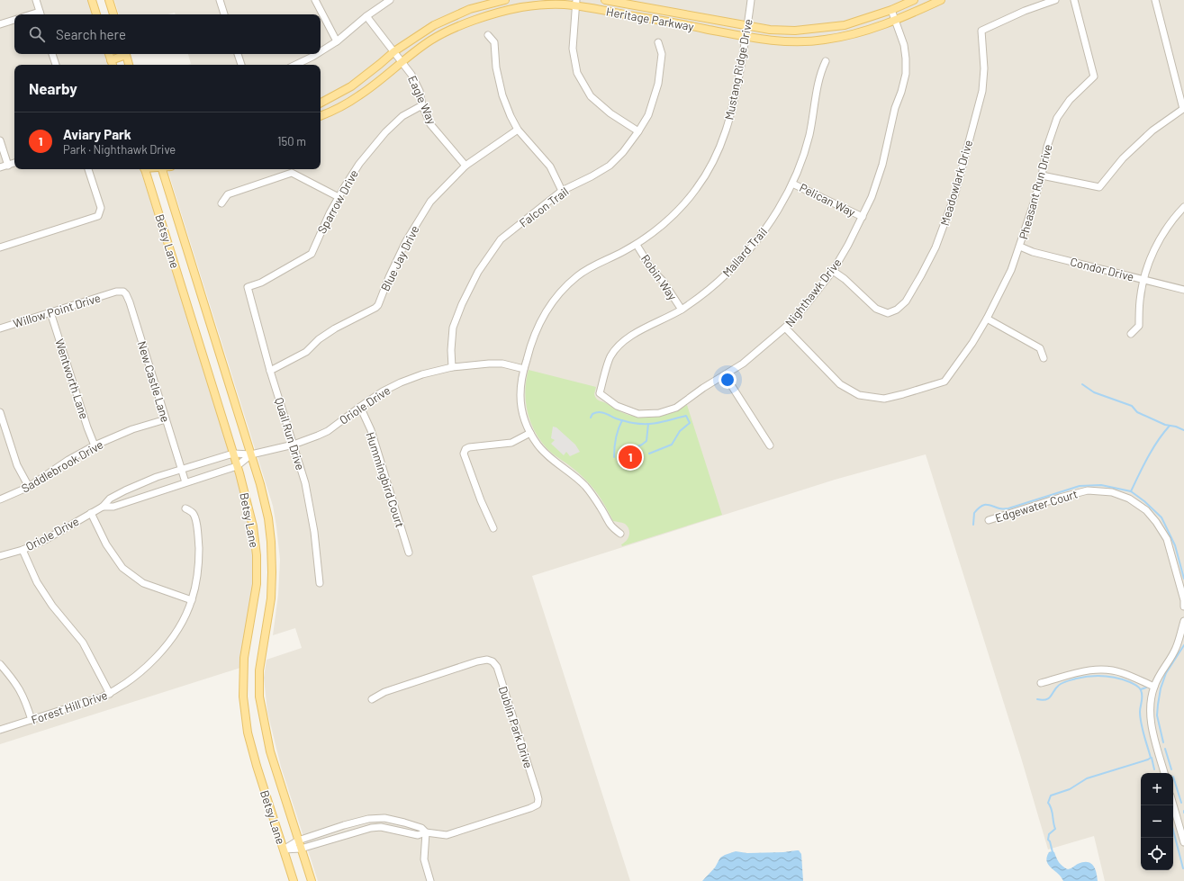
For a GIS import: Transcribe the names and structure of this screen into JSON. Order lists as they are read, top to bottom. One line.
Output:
{"streets":{"main road":["Heritage Parkway","Betsy Lane"],"street":["Mustang Ridge Drive","Eagle Way","Meadowlark Drive","Pheasant Run Drive","Pelican Way","Sparrow Drive","Falcon Trail","Mallard Trail","Blue Jay Drive","Condor Drive","Robin Way","Nighthawk Drive","Willow Point Drive","Wentworth Lane","New Castle Lane","Oriole Drive","Quail Run Drive","Saddlebrook Drive","Hummingbird Court","Edgewater Court","Forest Hill Drive","Dublin Park Drive"]},"crossings":[["Heritage Parkway","Mustang Ridge Drive"],["Heritage Parkway","Eagle Way"],["Heritage Parkway","Nighthawk Drive"],["Mustang Ridge Drive","Robin Way"],["Mustang Ridge Drive","Oriole Drive"],["Eagle Way","Sparrow Drive"],["Eagle Way","Blue Jay Drive"],["Meadowlark Drive","Nighthawk Drive"],["Pheasant Run Drive","Condor Drive"],["Pheasant Run Drive","Nighthawk Drive"],["Pelican Way","Mallard Trail"],["Pelican Way","Nighthawk Drive"],["Sparrow Drive","Quail Run Drive"],["Falcon Trail","Oriole Drive"],["Betsy Lane","Oriole Drive"],["Betsy Lane","Dublin Park Drive"],["Mallard Trail","Robin Way"],["Mallard Trail","Nighthawk Drive"],["Blue Jay Drive","Quail Run Drive"],["Willow Point Drive","Wentworth Lane"],["Willow Point Drive","New Castle Lane"],["Wentworth Lane","Saddlebrook Drive"],["New Castle Lane","Oriole Drive"],["New Castle Lane","Saddlebrook Drive"],["Oriole Drive","Quail Run Drive"],["Oriole Drive","Hummingbird Court"]],"page":{"search":"Search here","heading":"Nearby","list":[{"mark":"1","name":"Aviary Park","note":"Park · Nighthawk Drive","value":"150 m"}],"pins":"1","map_buttons":["+","−"]}}
